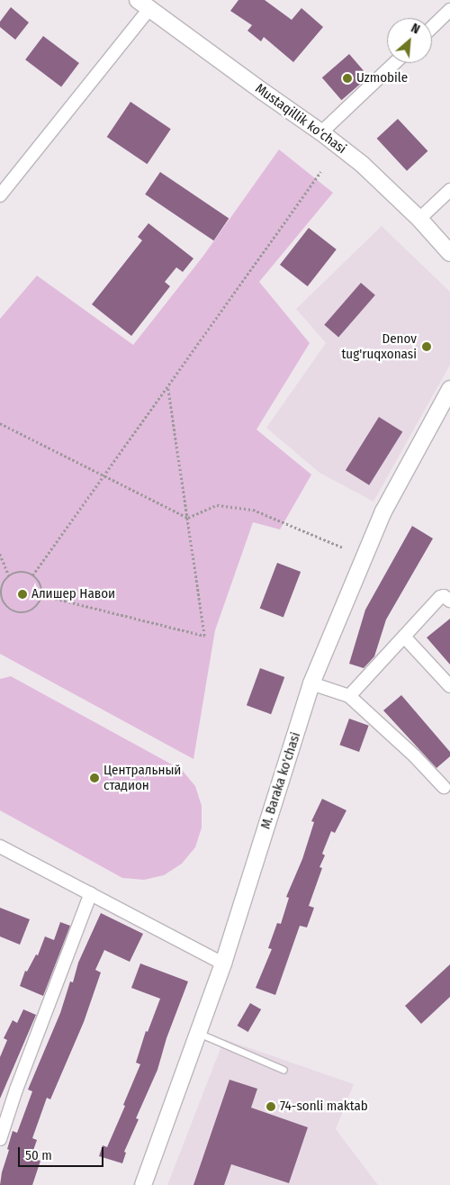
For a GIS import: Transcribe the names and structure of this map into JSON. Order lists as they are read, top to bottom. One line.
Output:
{"streets":{"street":["Mustaqillik ko‘chasi","M. Baraka ko'chasi"]},"places":["Uzmobile","Denov tug'ruqxonasi","Алишер Навои","Центральный стадион","74-sonli maktab"],"scale_bar":"50 m","north":"top right"}
